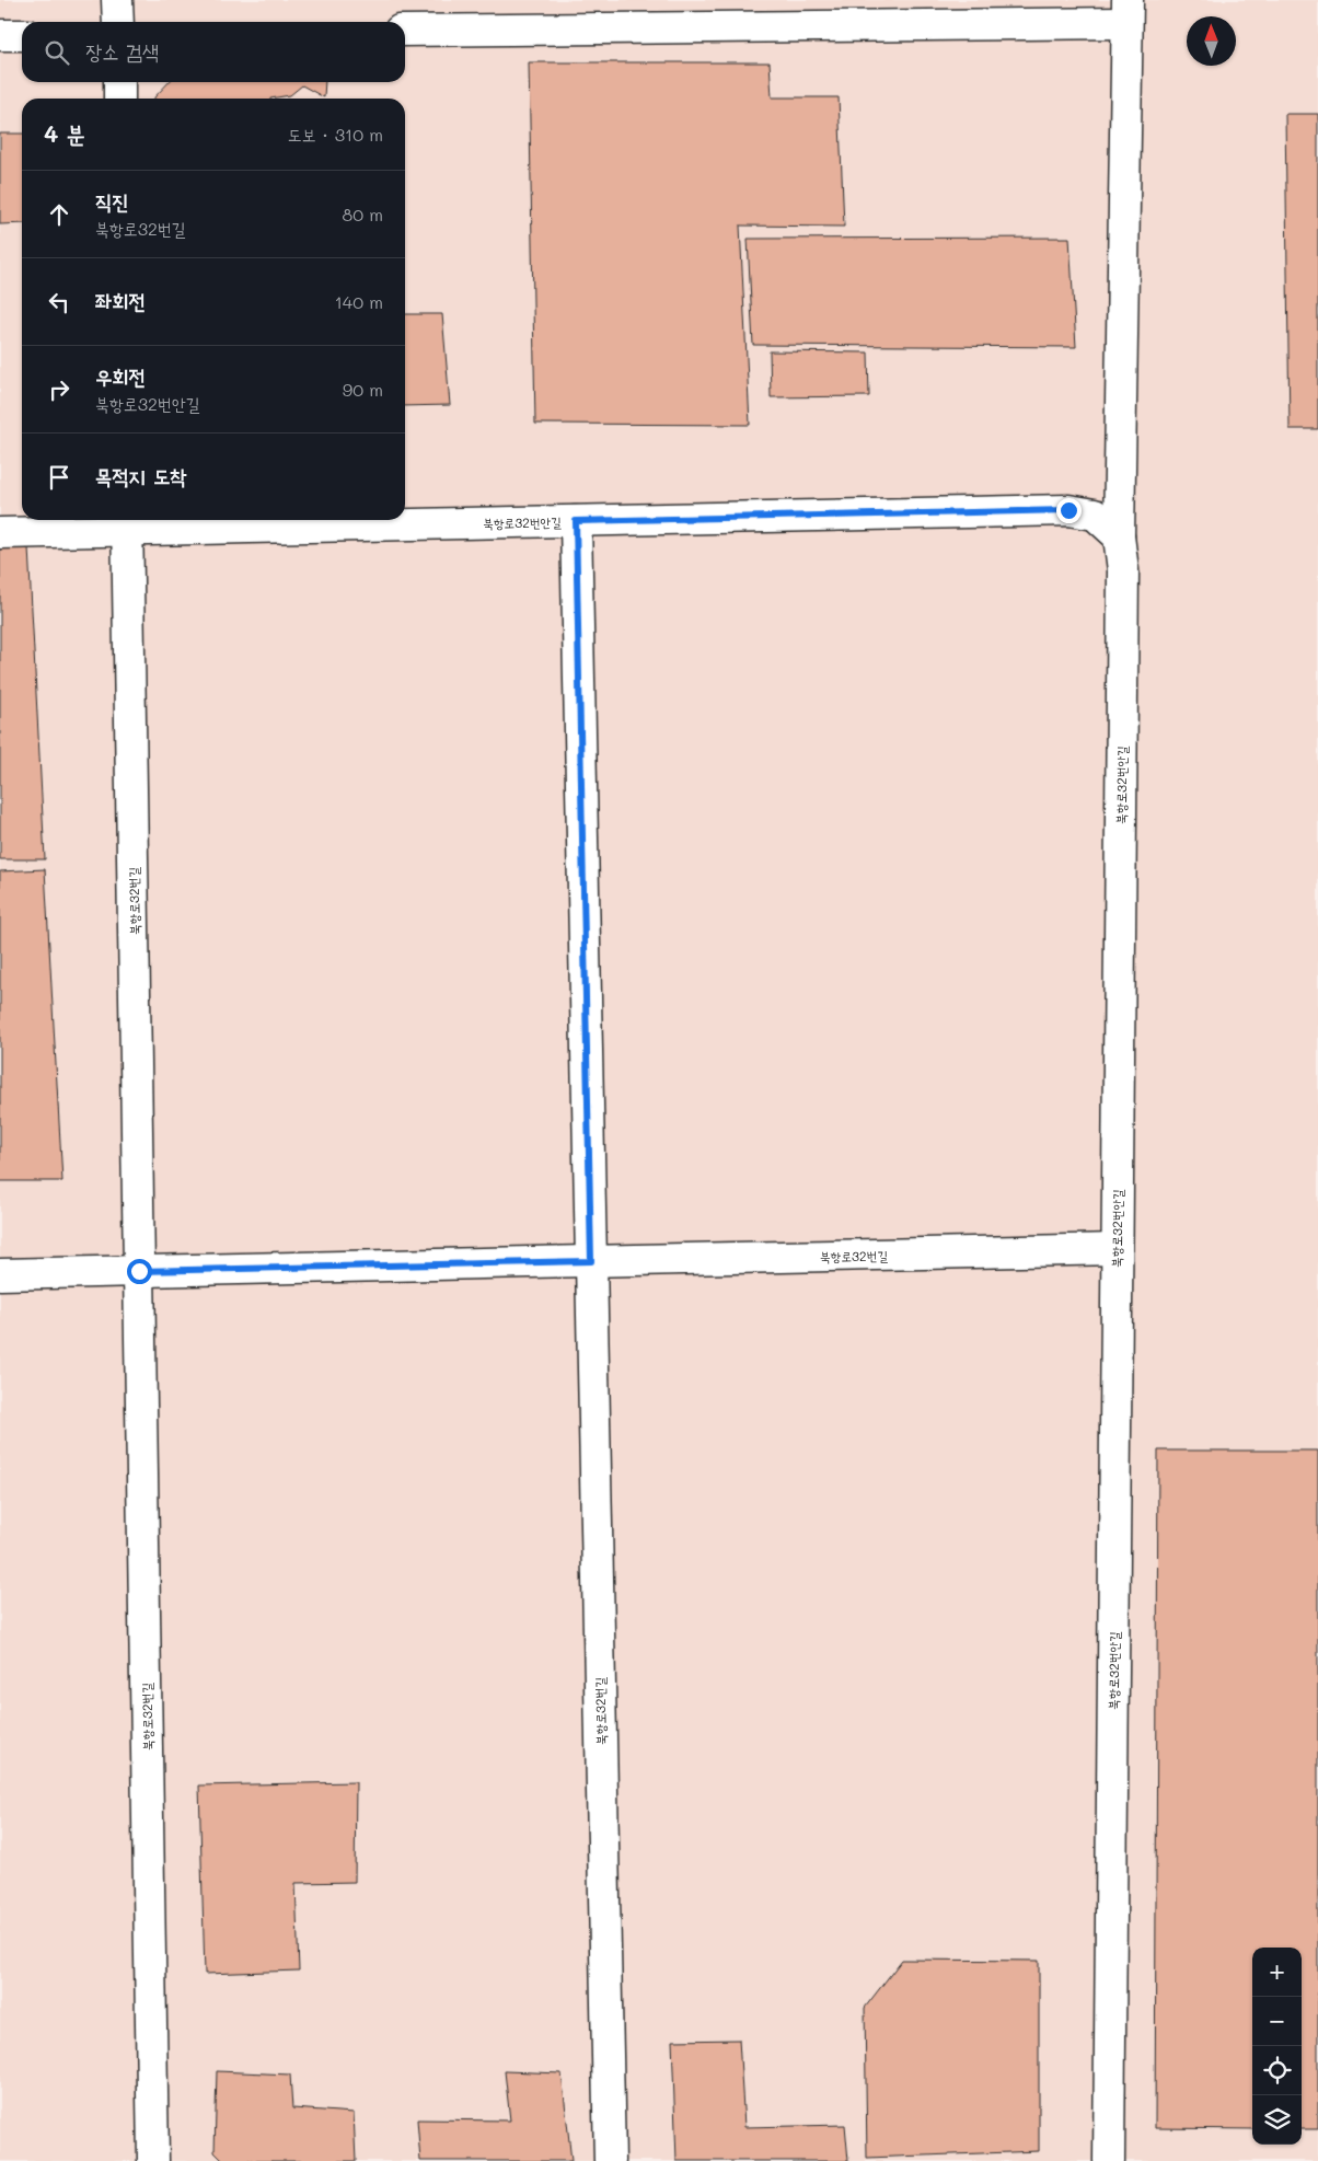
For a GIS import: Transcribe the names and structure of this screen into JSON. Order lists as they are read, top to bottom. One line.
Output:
{"streets":{"street":["북항로32번안길","북항로32번길"]},"crossings":[["북항로32번안길","북항로32번길"]],"north":"top","page":{"search":"장소 검색","heading":["4 분","도보 · 310 m"],"list":[["직진","북항로32번길","80 m"],["좌회전","140 m"],["우회전","북항로32번안길","90 m"],"목적지 도착"],"map_buttons":["+","−"]}}
